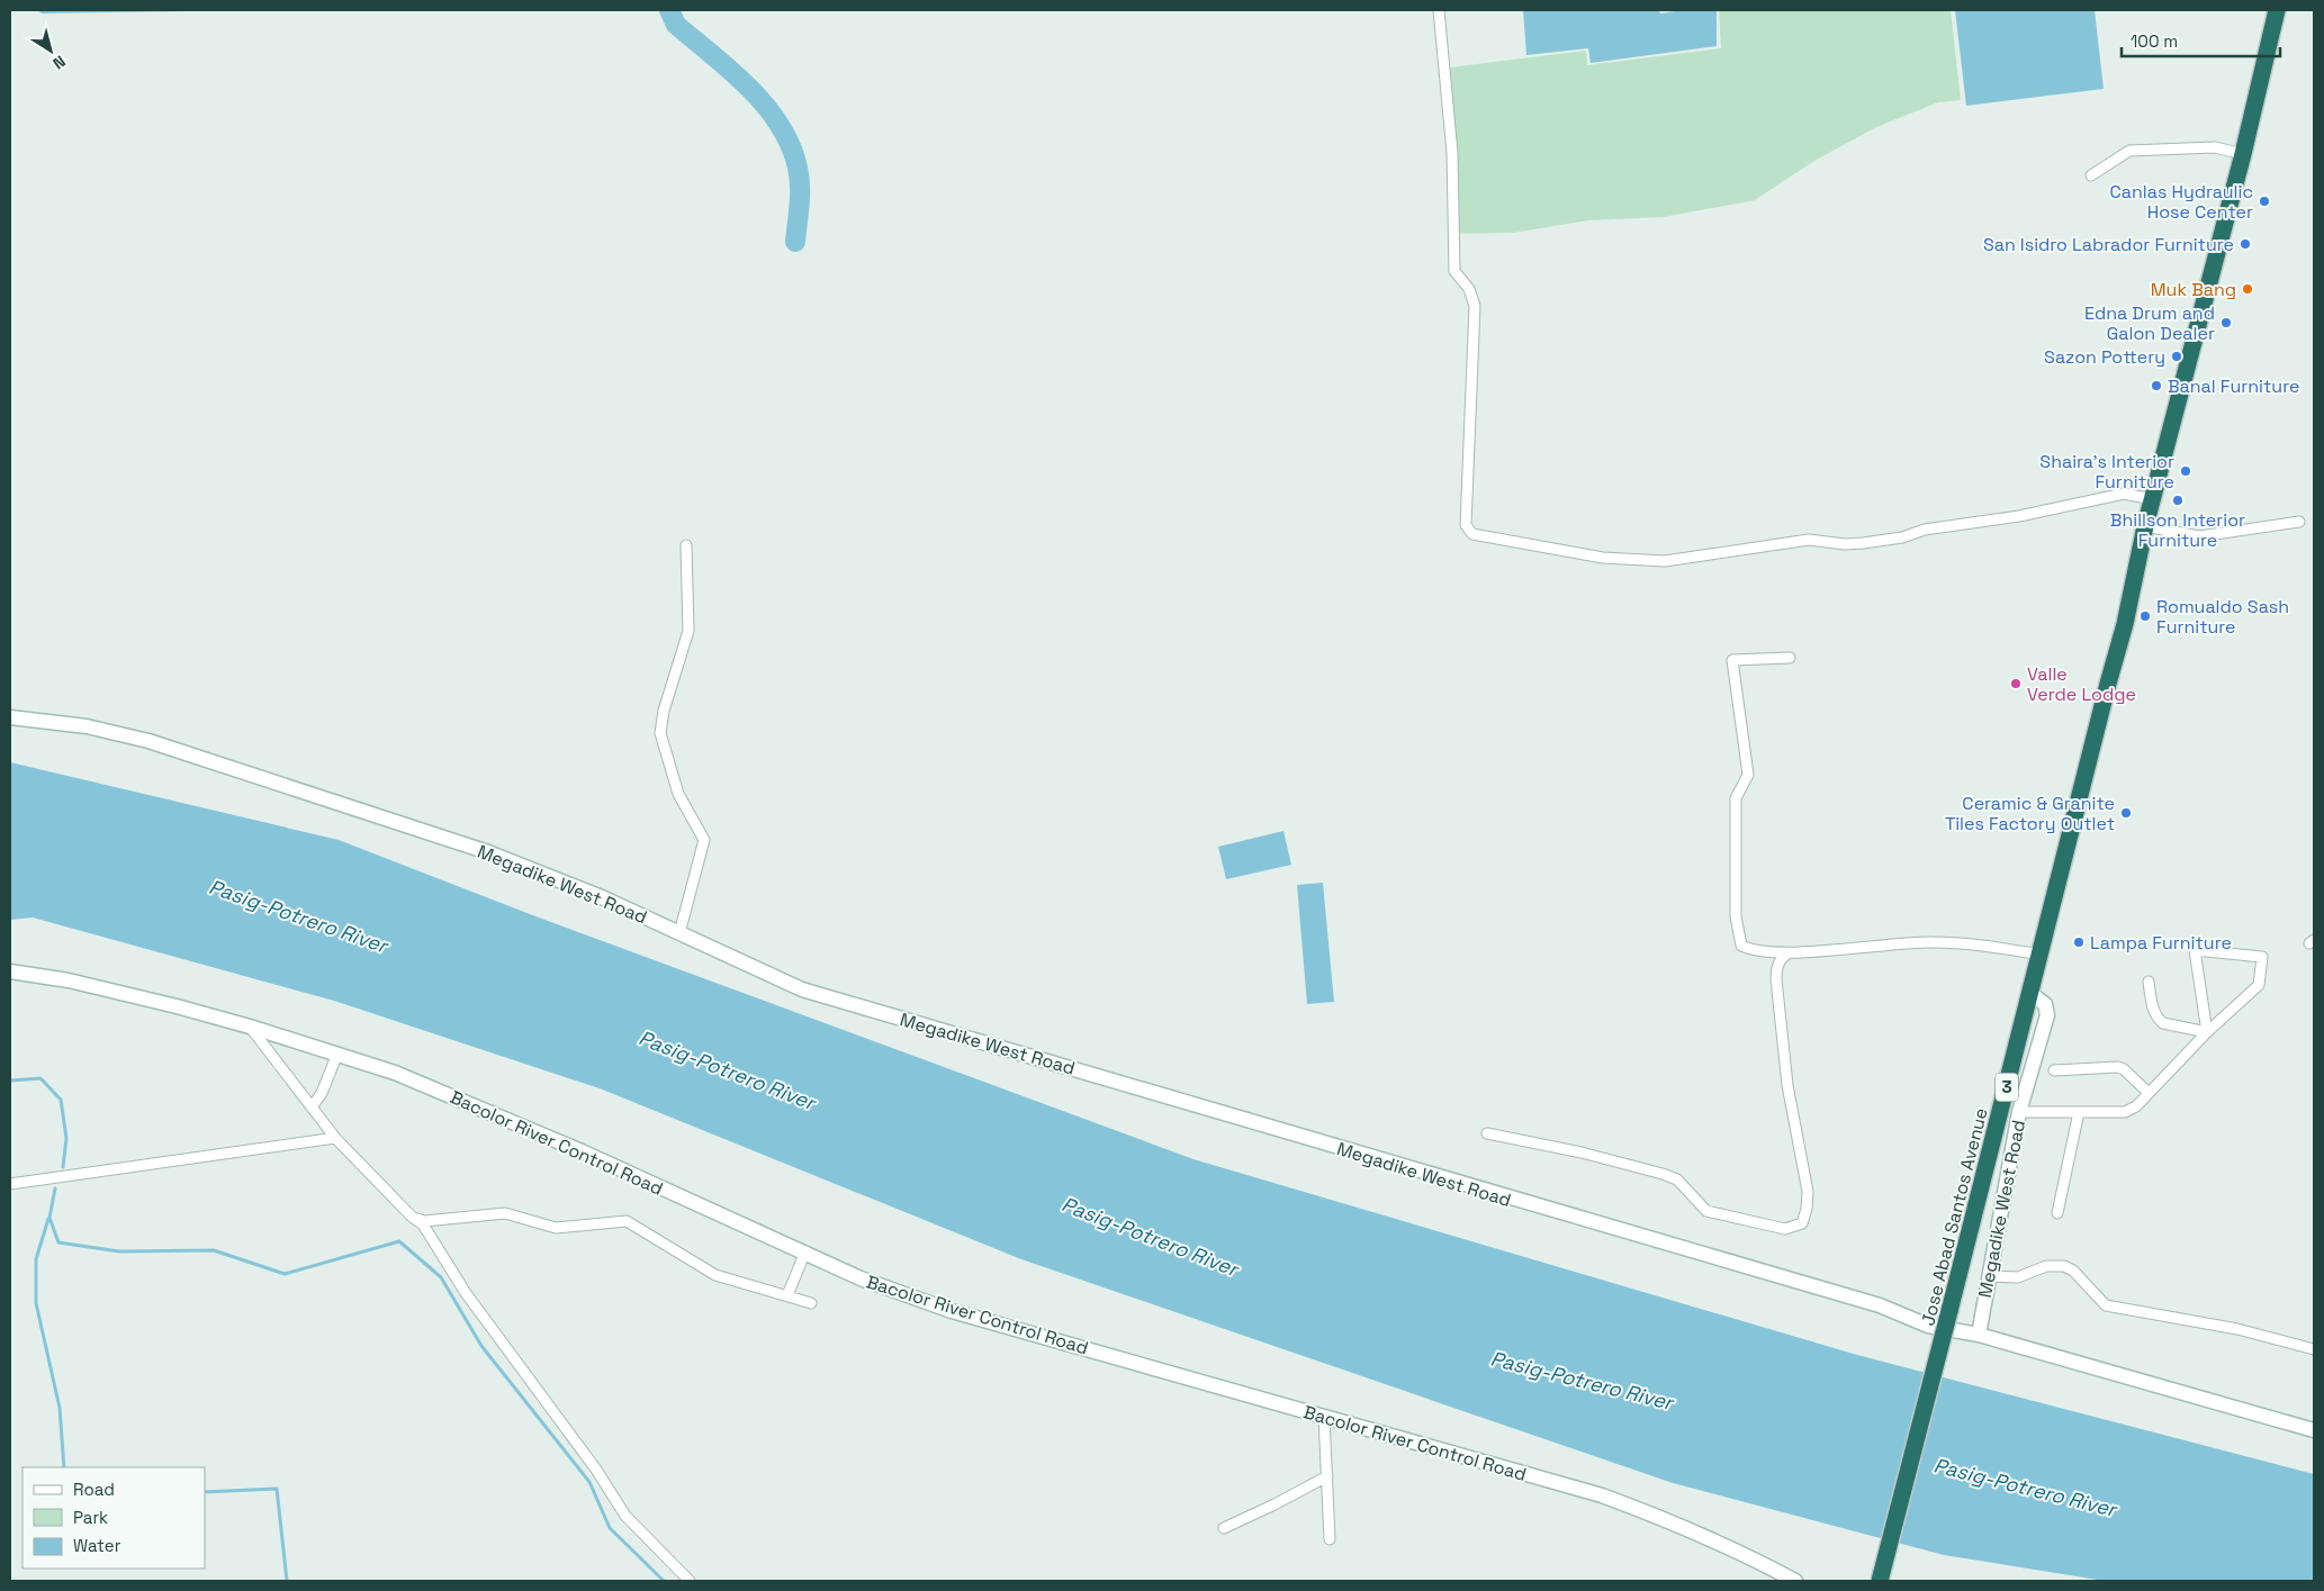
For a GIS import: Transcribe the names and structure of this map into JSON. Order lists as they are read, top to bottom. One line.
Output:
{"streets":{"highway":["3","Jose Abad Santos Avenue"],"street":["Megadike West Road","Bacolor River Control Road"]},"crossings":[["Megadike West Road","Jose Abad Santos Avenue"]],"water":["Pasig-Potrero River"],"places":["Canlas Hydraulic Hose Center","San Isidro Labrador Furniture","Muk Bang","Edna Drum and Galon Dealer","Sazon Pottery","Banal Furniture","Shaira's Interior Furniture","Bhillson Interior Furniture","Romualdo Sash Furniture","Valle Verde Lodge","Ceramic & Granite Tiles Factory Outlet","Lampa Furniture"],"legend":["Road","Park","Water"],"scale_bar":"100 m","north":"bottom right"}
